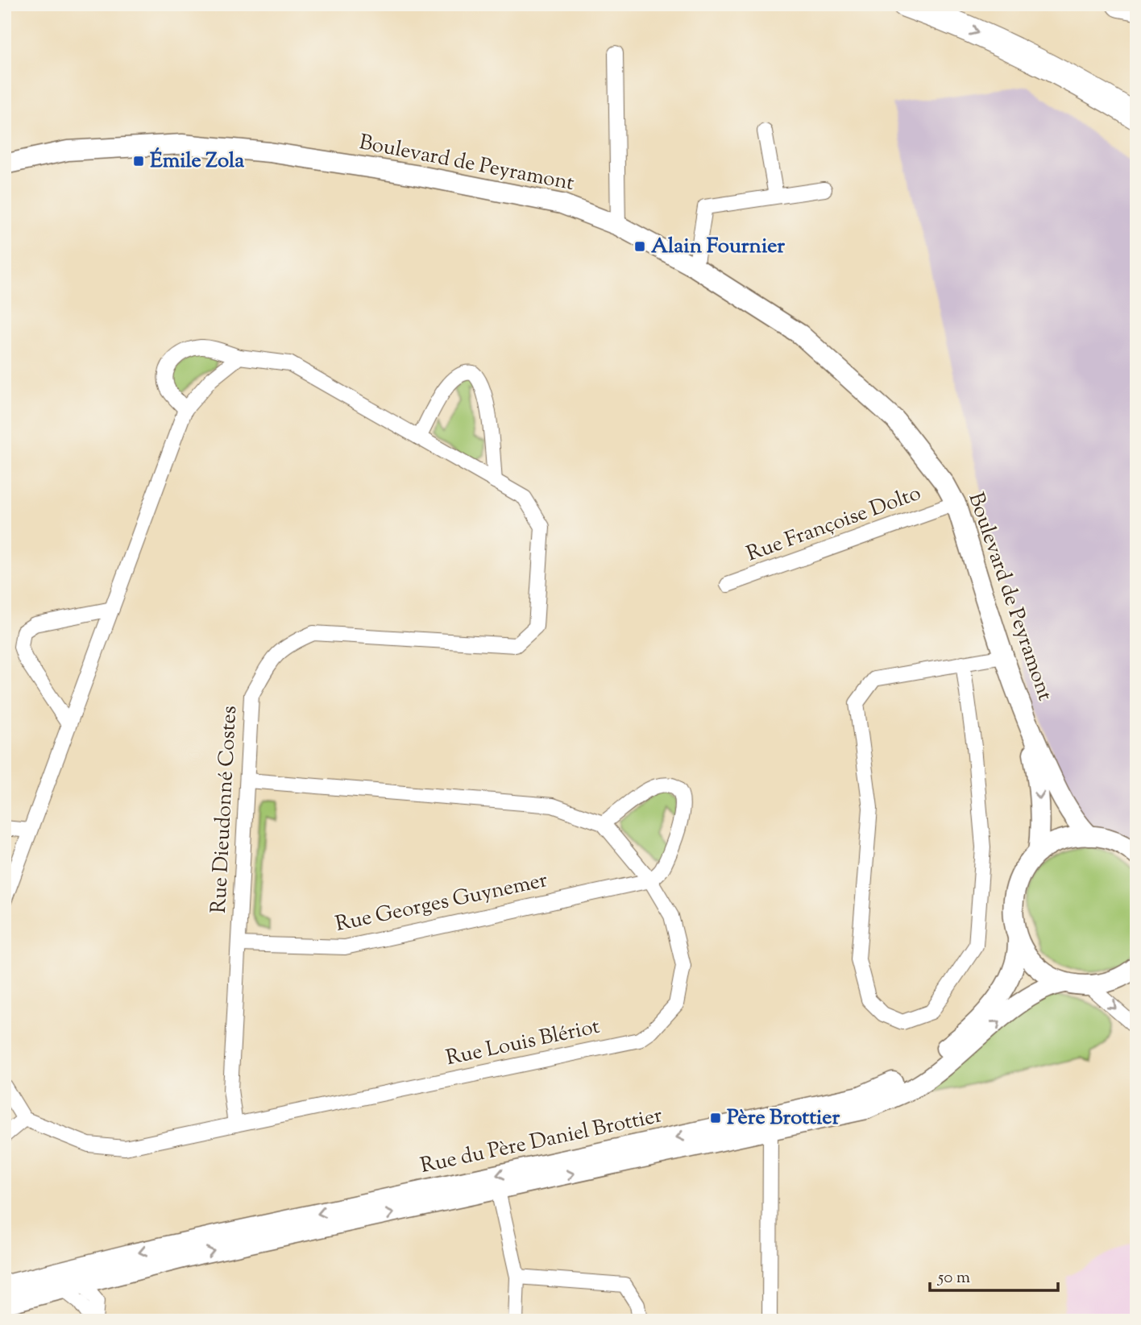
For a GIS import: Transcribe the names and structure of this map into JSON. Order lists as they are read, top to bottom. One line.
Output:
{"streets":{"main road":["Boulevard de Peyramont","Rue du Père Daniel Brottier"],"street":["Rue Françoise Dolto","Rue Dieudonné Costes","Rue Georges Guynemer","Rue Louis Blériot"]},"crossings":[["Boulevard de Peyramont","Rue Françoise Dolto"],["Rue Dieudonné Costes","Rue Georges Guynemer"],["Rue Dieudonné Costes","Rue Louis Blériot"],["Rue Georges Guynemer","Rue Louis Blériot"]],"places":{"transit":["Émile Zola","Alain Fournier","Père Brottier"]},"scale_bar":"50 m"}
